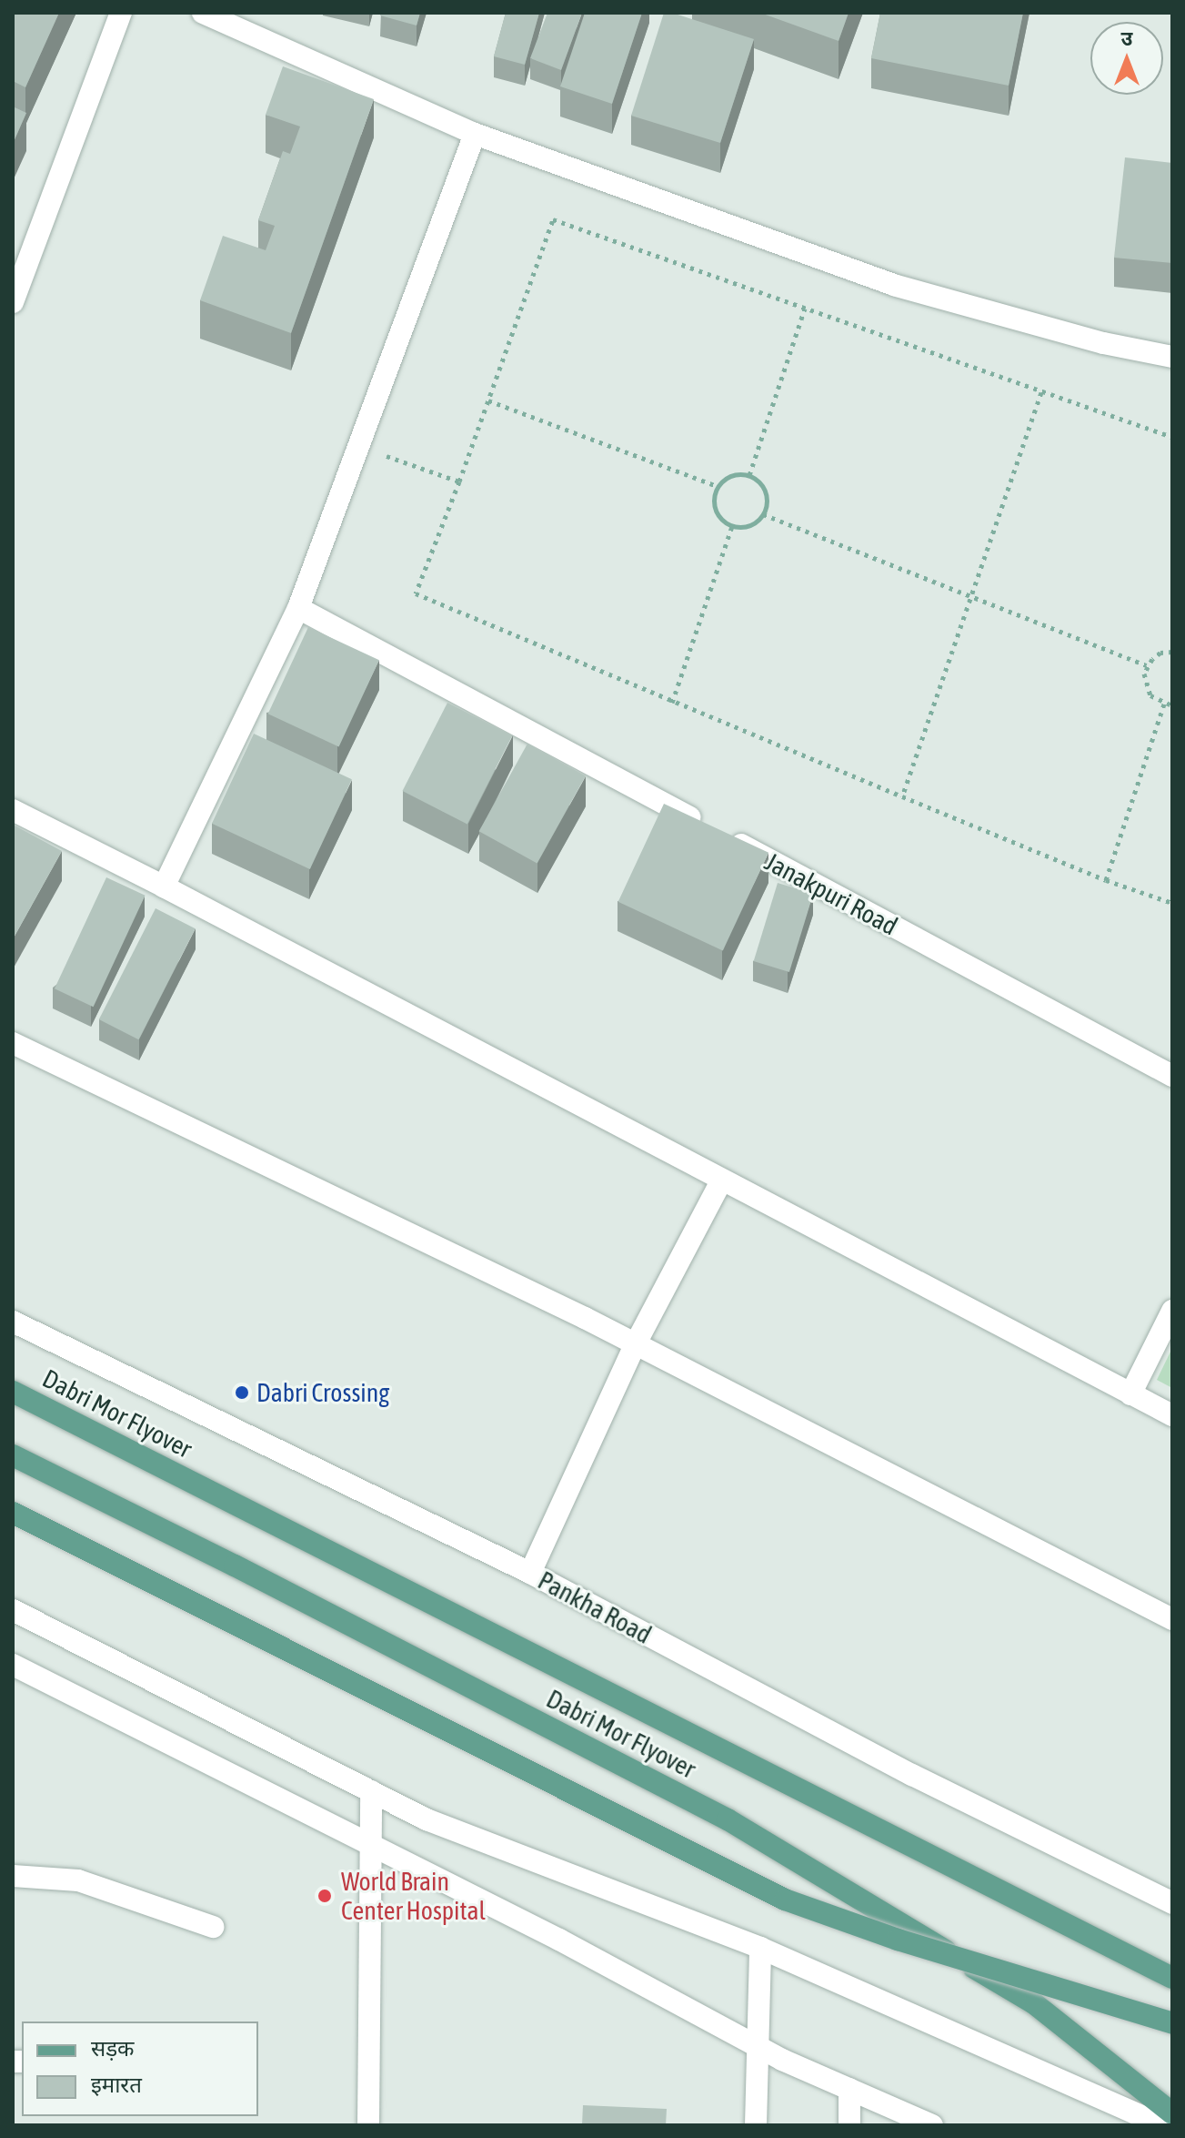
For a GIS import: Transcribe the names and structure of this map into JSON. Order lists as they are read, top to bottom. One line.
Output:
{"streets":{"main road":["Dabri Mor Flyover"],"street":["Janakpuri Road","Pankha Road"]},"places":["Dabri Crossing","World Brain Center Hospital"],"legend":["सड़क","इमारत"],"north":"top"}
